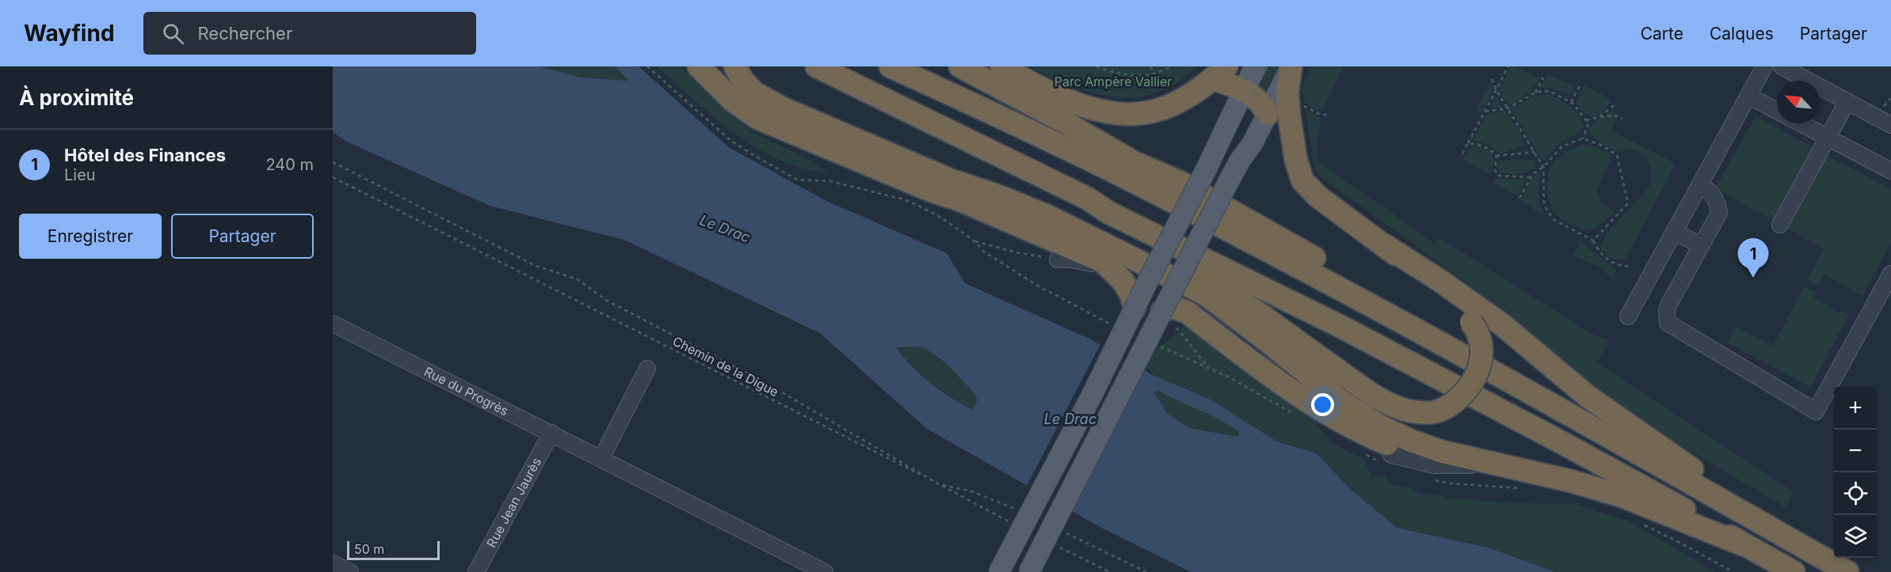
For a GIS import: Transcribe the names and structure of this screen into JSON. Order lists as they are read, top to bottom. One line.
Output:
{"streets":{"street":["Rue du Progrès","Rue Jean Jaurès"],"path":["Chemin de la Digue"]},"crossings":[["Rue du Progrès","Rue Jean Jaurès"]],"water":["Le Drac"],"parks":["Parc Ampère Vallier"],"scale_bar":"50 m","north":"top left","page":{"header":"Wayfind","search":"Rechercher","nav":["Carte","Calques","Partager"],"heading":"À proximité","list":[{"mark":"1","name":"Hôtel des Finances","note":"Lieu","value":"240 m"}],"buttons":["Enregistrer","Partager"],"pins":"1","map_buttons":["+","−"],"scale":"50 m"}}
